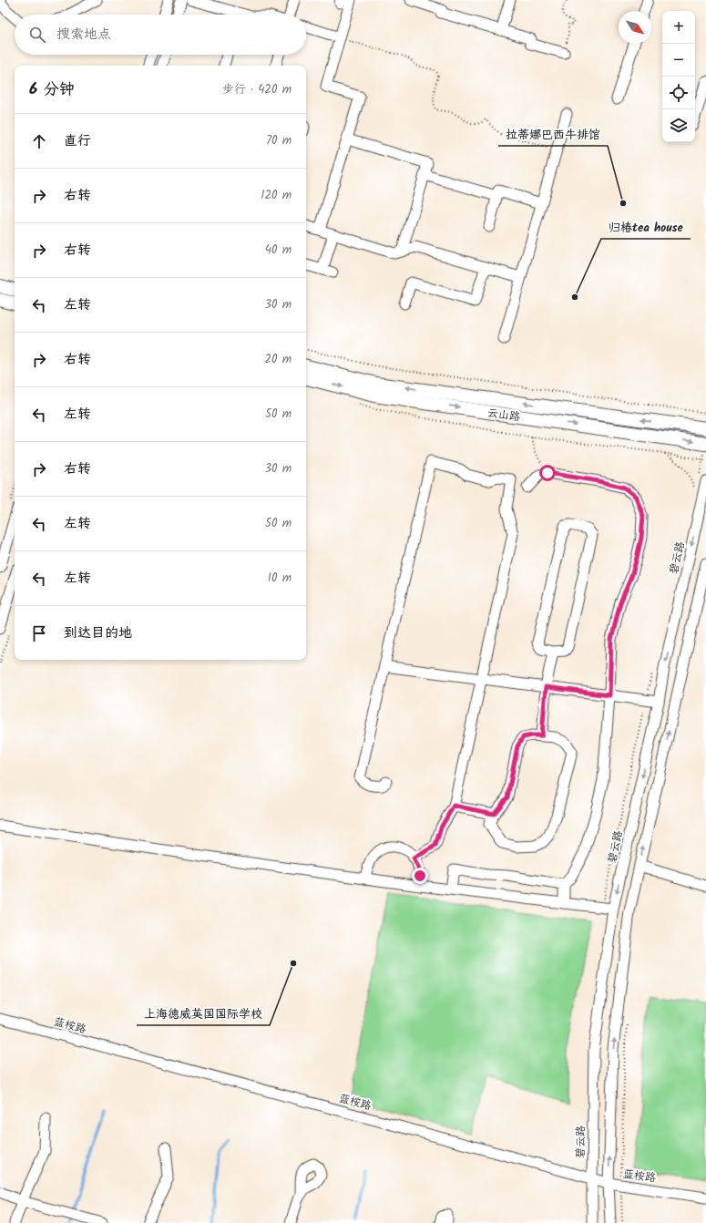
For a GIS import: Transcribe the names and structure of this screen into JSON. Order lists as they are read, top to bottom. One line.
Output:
{"streets":{"main road":["云山路"],"street":["碧云路","蓝桉路"]},"crossings":[["碧云路","蓝桉路"]],"places":["拉蒂娜巴西牛排馆","归椿tea house","上海德威英国国际学校"],"north":"bottom right","page":{"map_buttons":["+","−"],"search":"搜索地点","heading":["6 分钟","步行 · 420 m"],"list":[["直行","70 m"],["右转","120 m"],["右转","40 m"],["左转","30 m"],["右转","20 m"],["左转","50 m"],["右转","30 m"],["左转","50 m"],["左转","10 m"],"到达目的地"]}}
